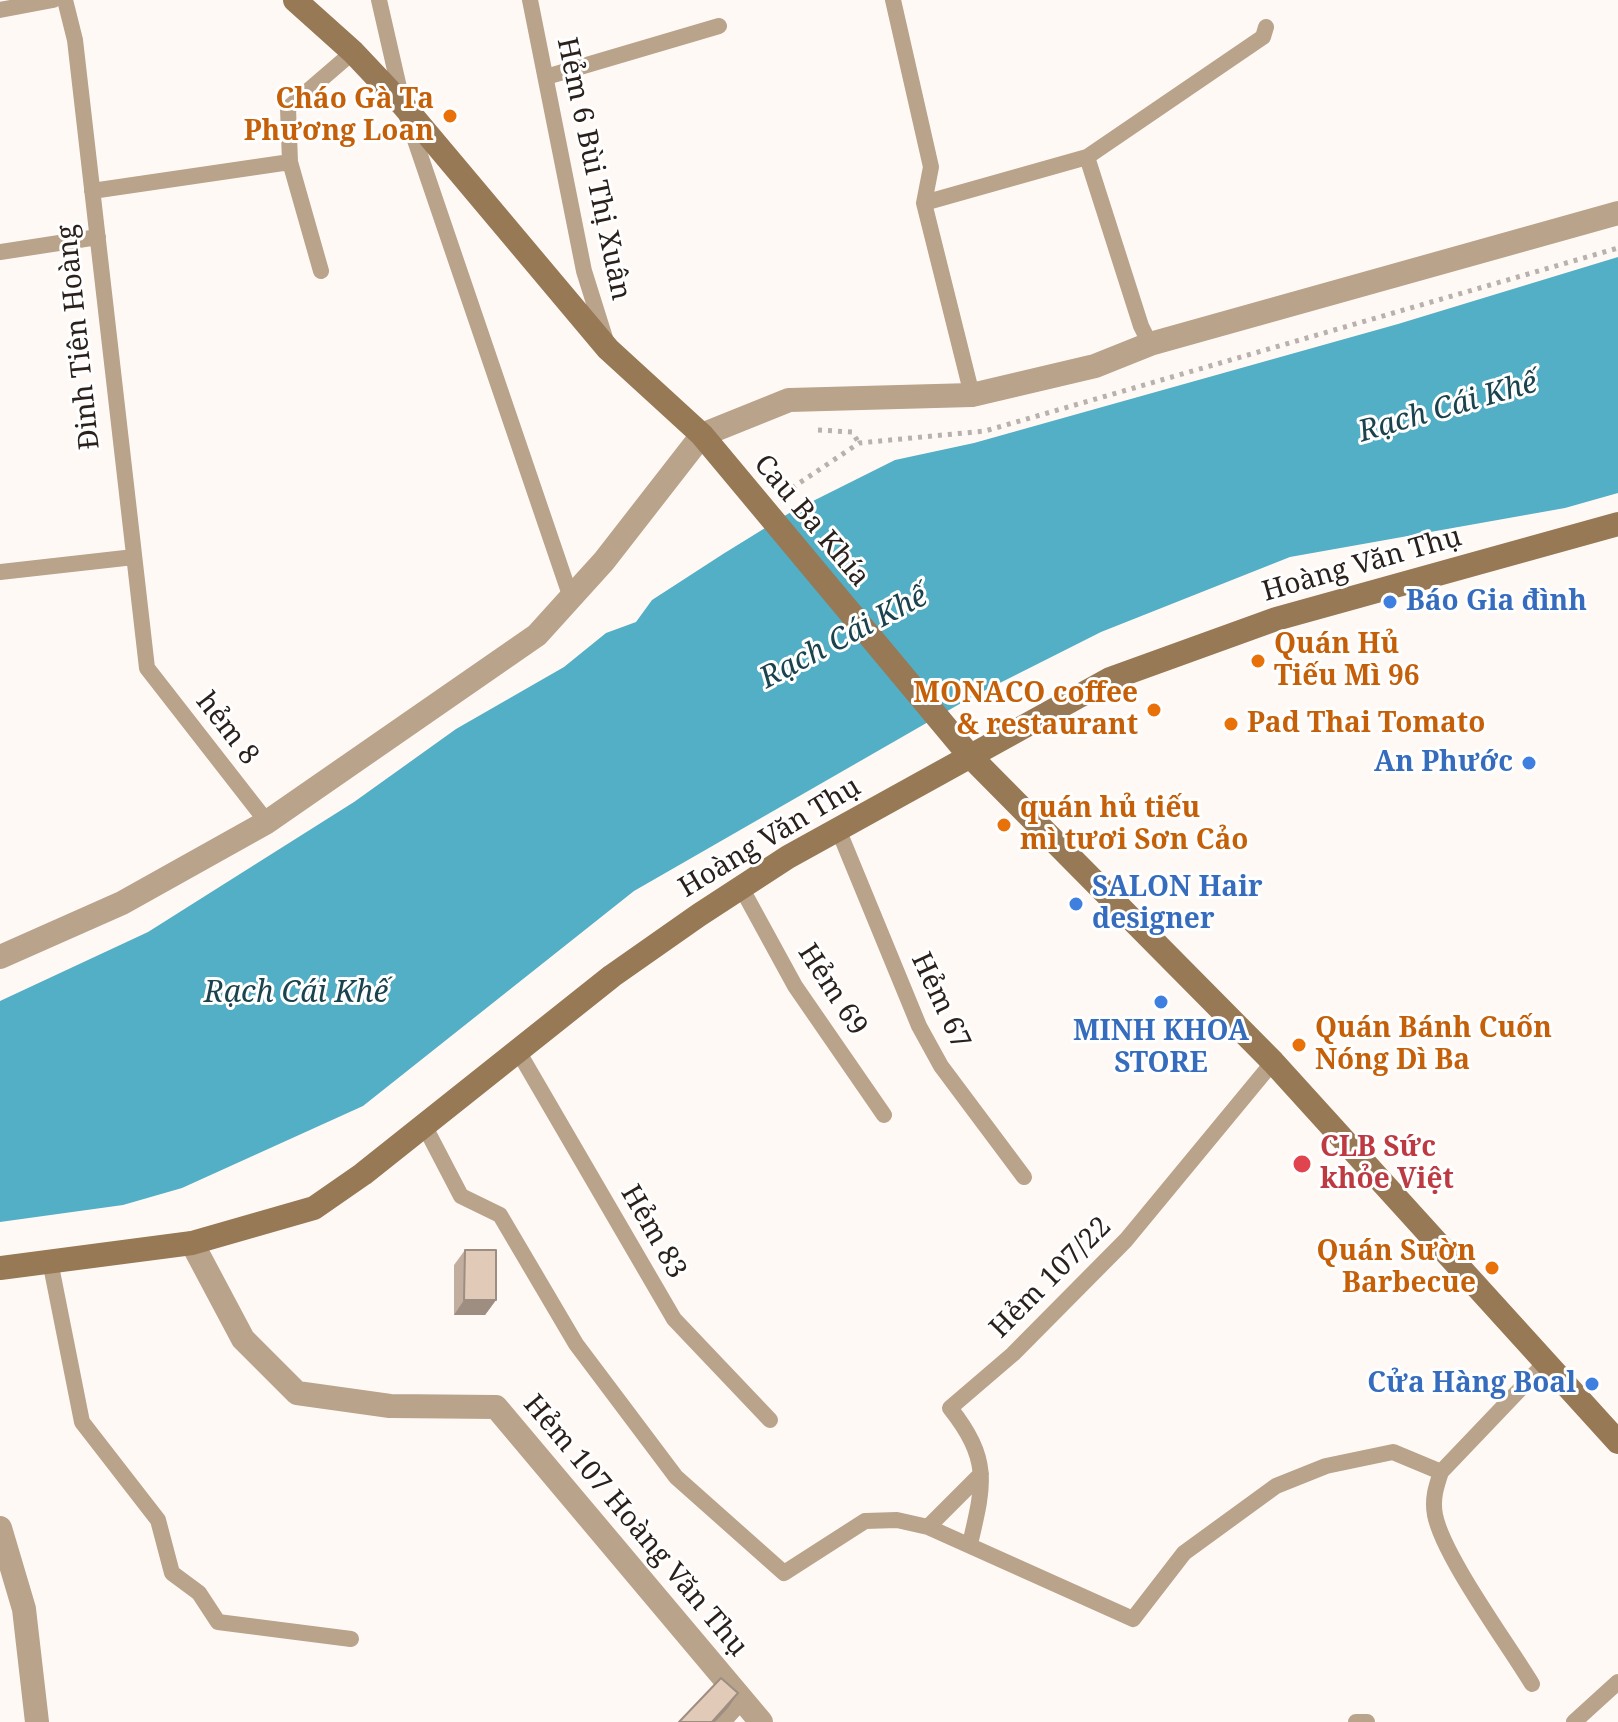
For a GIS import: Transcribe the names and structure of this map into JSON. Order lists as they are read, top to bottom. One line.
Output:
{"streets":{"street":["Cau Ba Khía","Hoàng Văn Thụ","Hẻm 107 Hoàng Văn Thụ"],"lane":["Hẻm 6 Bùi Thị Xuân","Đinh Tiên Hoàng","hẻm 8","Hẻm 69","Hẻm 67","Hẻm 83","Hẻm 107/22"]},"crossings":[["Đinh Tiên Hoàng","hẻm 8"],["Cau Ba Khía","Hoàng Văn Thụ"],["Cau Ba Khía","Hẻm 107/22"],["Hoàng Văn Thụ","Hẻm 69"],["Hoàng Văn Thụ","Hẻm 67"],["Hoàng Văn Thụ","Hẻm 83"],["Hoàng Văn Thụ","Hẻm 107 Hoàng Văn Thụ"]],"water":["Rạch Cái Khế"],"places":["Cháo Gà Ta Phương Loan","Báo Gia đình","Quán Hủ Tiếu Mì 96","MONACO coffee & restaurant","Pad Thai Tomato","An Phước","quán hủ tiếu mì tươi Sơn Cảo","SALON Hair designer","MINH KHOA STORE","Quán Bánh Cuốn Nóng Dì Ba","CLB Sức khỏe Việt","Quán Sườn Barbecue","Cửa Hàng Boal"]}
